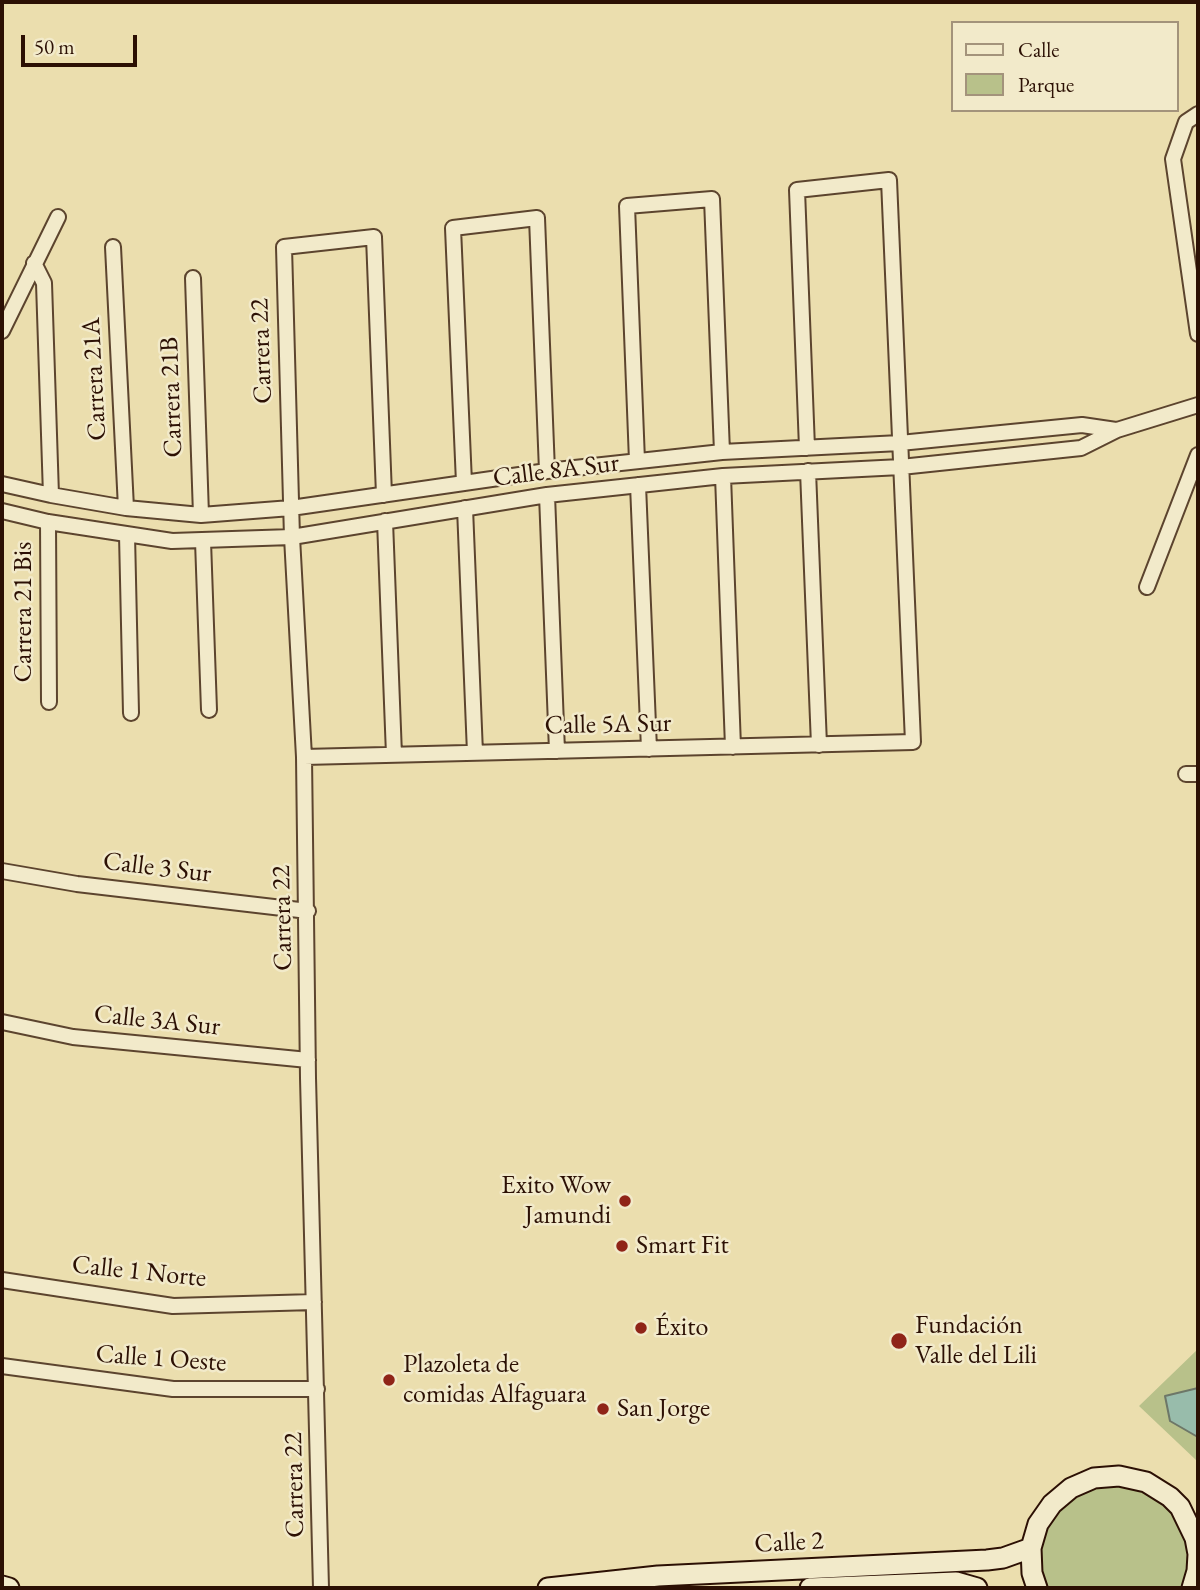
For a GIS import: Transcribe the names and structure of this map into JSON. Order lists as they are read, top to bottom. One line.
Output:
{"streets":{"main road":["Calle 2"],"street":["Carrera 22","Carrera 21A","Carrera 21B","Calle 8A Sur","Carrera 21 Bis","Calle 5A Sur","Calle 3 Sur","Calle 3A Sur","Calle 1 Norte","Calle 1 Oeste"]},"crossings":[["Carrera 22","Calle 8A Sur"],["Carrera 22","Calle 5A Sur"],["Carrera 22","Calle 3 Sur"],["Carrera 22","Calle 3A Sur"],["Carrera 22","Calle 1 Norte"],["Carrera 22","Calle 1 Oeste"],["Carrera 21A","Calle 8A Sur"],["Carrera 21B","Calle 8A Sur"],["Calle 8A Sur","Carrera 21 Bis"],["Calle 8A Sur","Calle 5A Sur"]],"places":["Exito Wow Jamundi","Smart Fit","Éxito","Fundación Valle del Lili","Plazoleta de comidas Alfaguara","San Jorge"],"legend":["Calle","Parque"],"scale_bar":"50 m"}
